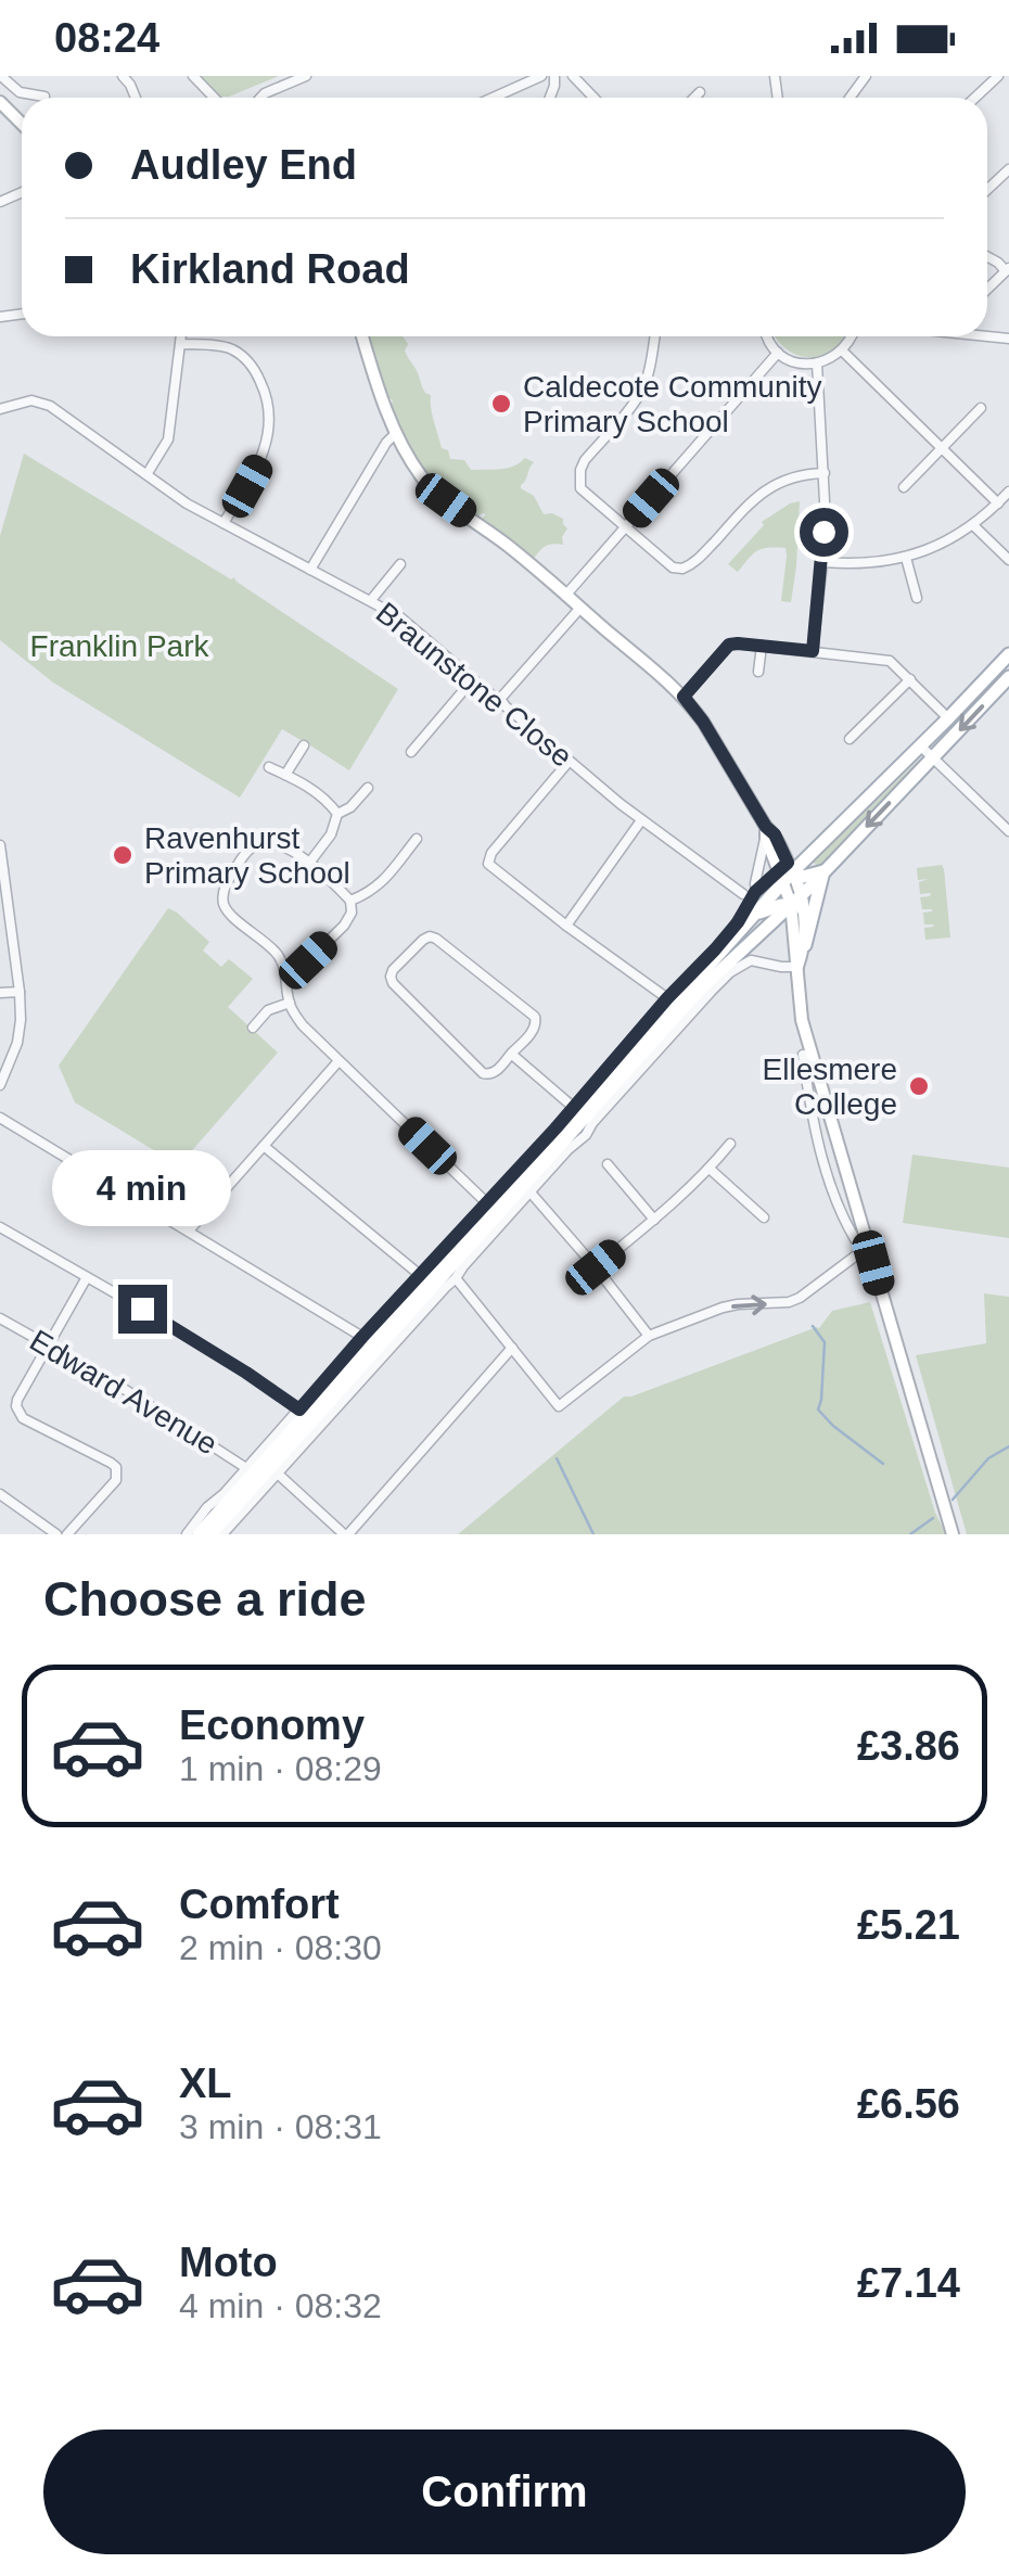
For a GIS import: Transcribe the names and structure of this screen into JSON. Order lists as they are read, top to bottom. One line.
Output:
{"streets":{"street":["Braunstone Close","Edward Avenue"]},"parks":["Franklin Park"],"places":["Caldecote Community Primary School","Ravenhurst Primary School","Ellesmere College"],"page":{"status":"08:24","banner":["Audley End","Kirkland Road"],"bubble":"4 min","heading":"Choose a ride","list":[{"name":"Economy","note":"1 min · 08:29","value":"£3.86"},{"name":"Comfort","note":"2 min · 08:30","value":"£5.21"},{"name":"XL","note":"3 min · 08:31","value":"£6.56"},{"name":"Moto","note":"4 min · 08:32","value":"£7.14"}],"buttons":"Confirm"}}
